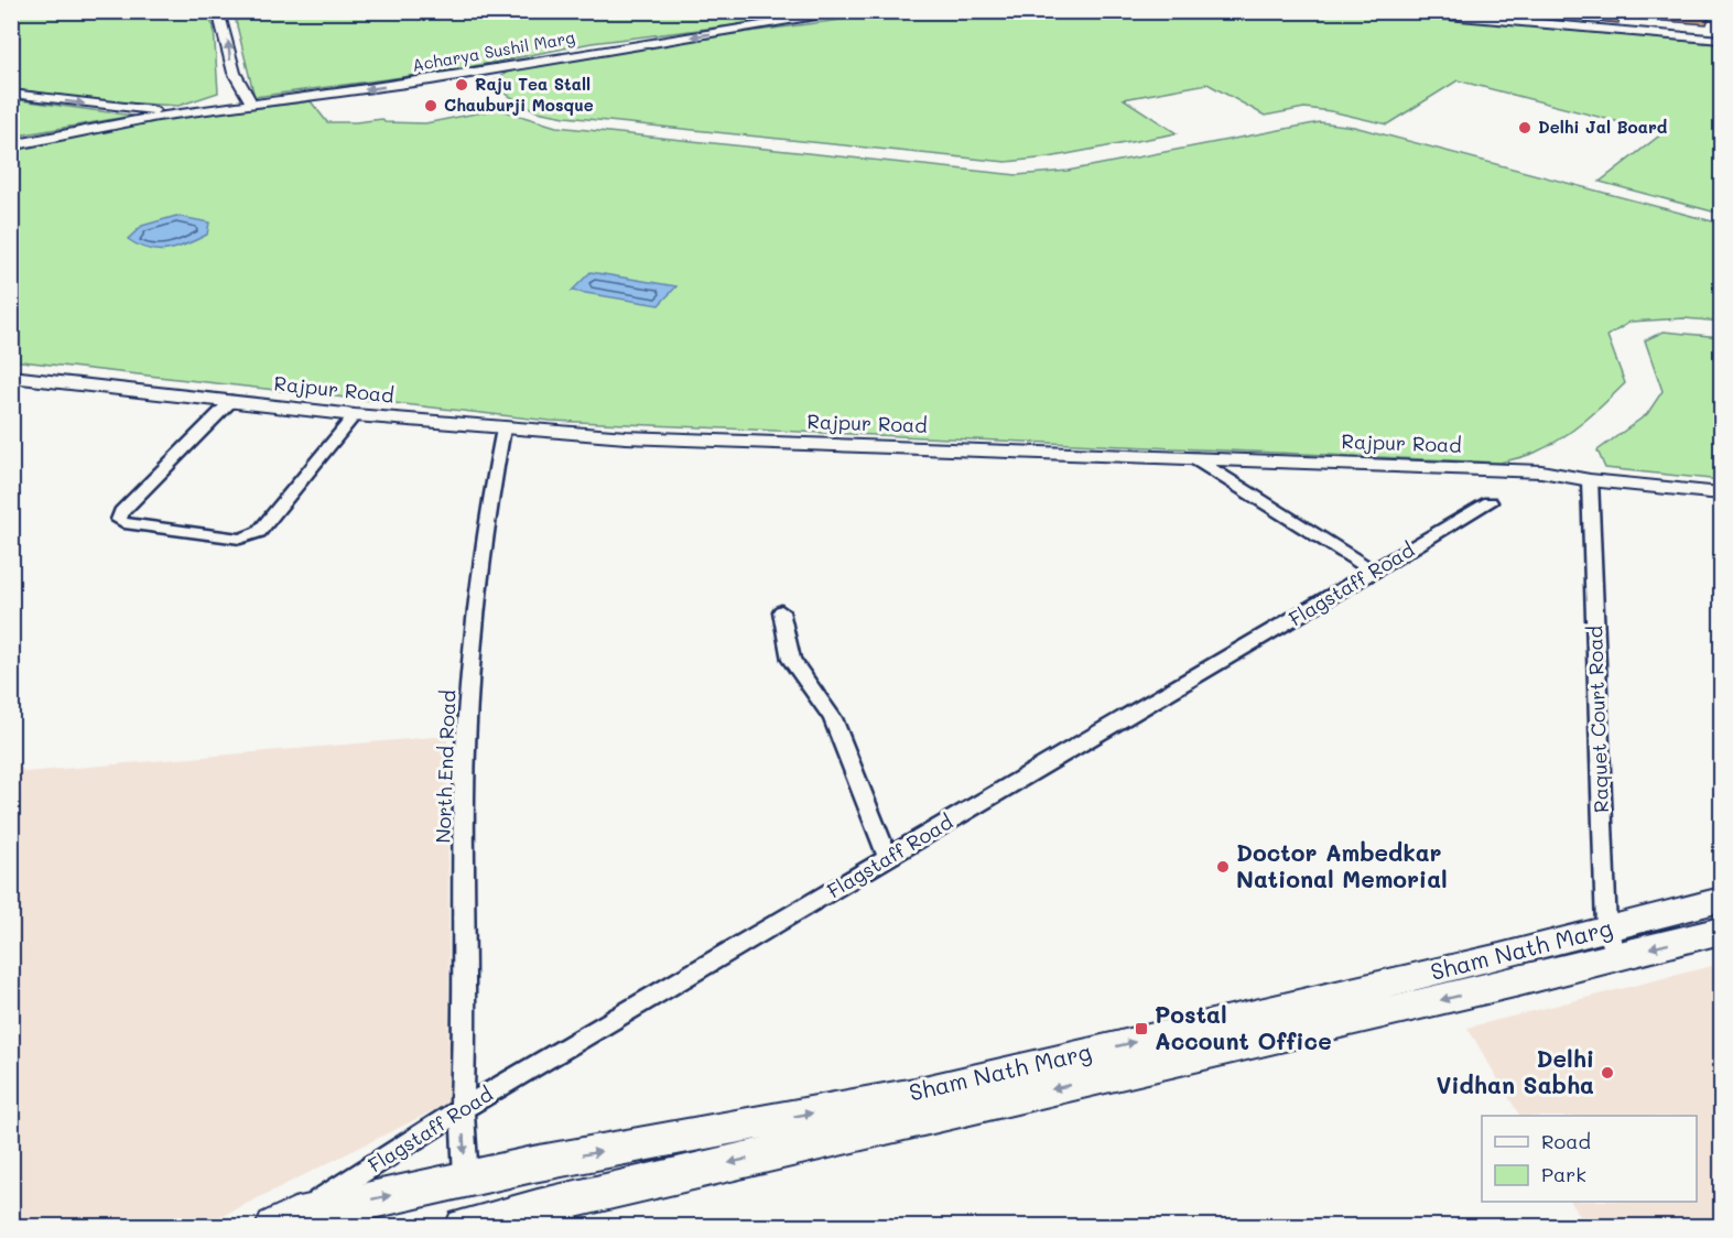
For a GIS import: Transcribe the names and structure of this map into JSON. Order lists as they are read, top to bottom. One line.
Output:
{"streets":{"main road":["Sham Nath Marg"],"street":["Acharya Sushil Marg","Rajpur Road","Flagstaff Road","Raquet Court Road","North End Road"]},"crossings":[["Rajpur Road","Raquet Court Road"],["Rajpur Road","North End Road"],["Flagstaff Road","North End Road"],["Flagstaff Road","Sham Nath Marg"],["Raquet Court Road","Sham Nath Marg"],["North End Road","Sham Nath Marg"]],"one_way":["Acharya Sushil Marg"],"places":{"other":["Raju Tea Stall","Chauburji Mosque","Delhi Jal Board","Doctor Ambedkar National Memorial","Delhi Vidhan Sabha"],"transit":["Postal Account Office"]},"legend":["Road","Park"]}
